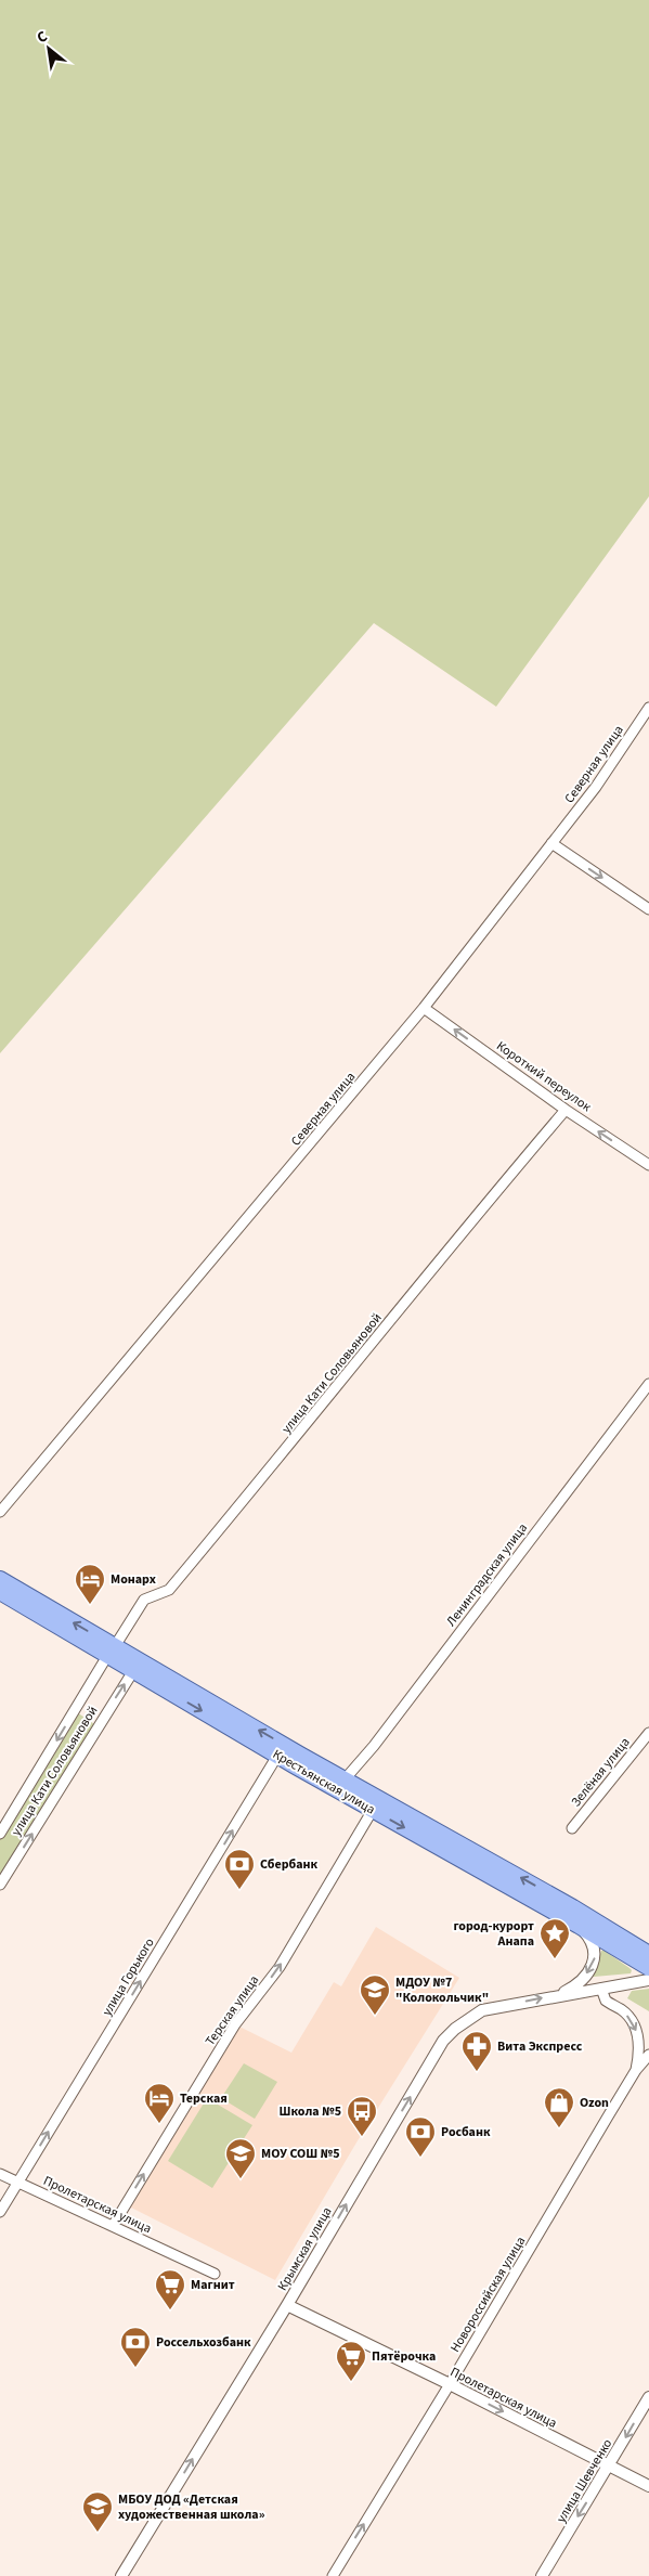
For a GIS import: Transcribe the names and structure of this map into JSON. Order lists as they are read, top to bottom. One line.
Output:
{"streets":{"main road":["Крестьянская улица"],"street":["Северная улица","Короткий переулок","улица Кати Соловьяновой","Ленинградская улица","Зелёная улица","улица Горького","Терская улица","Пролетарская улица","Крымская улица","Новороссийская улица","улица Шевченко"]},"crossings":[["Северная улица","Короткий переулок"],["Короткий переулок","улица Кати Соловьяновой"],["улица Кати Соловьяновой","Крестьянская улица"],["Ленинградская улица","Крестьянская улица"],["Крестьянская улица","улица Горького"],["Крестьянская улица","Терская улица"],["Крестьянская улица","Крымская улица"],["улица Горького","Пролетарская улица"],["Терская улица","Пролетарская улица"],["Пролетарская улица","Крымская улица"],["Пролетарская улица","Новороссийская улица"],["Пролетарская улица","улица Шевченко"]],"one_way":["Короткий переулок","улица Горького","Терская улица","Новороссийская улица","улица Шевченко"],"places":{"hotel":["Монарх","Терская"],"bank":["Сбербанк","Росбанк","Россельхозбанк"],"place":["город-курорт Анапа"],"school or university":["МДОУ №7 \"Колокольчик\"","МОУ СОШ №5","МБОУ ДОД «Детская художественная школа»"],"pharmacy":["Вита Экспресс"],"shop":["Ozon"],"bus stop":["Школа №5"],"supermarket":["Магнит","Пятёрочка"]},"north":"top left"}
